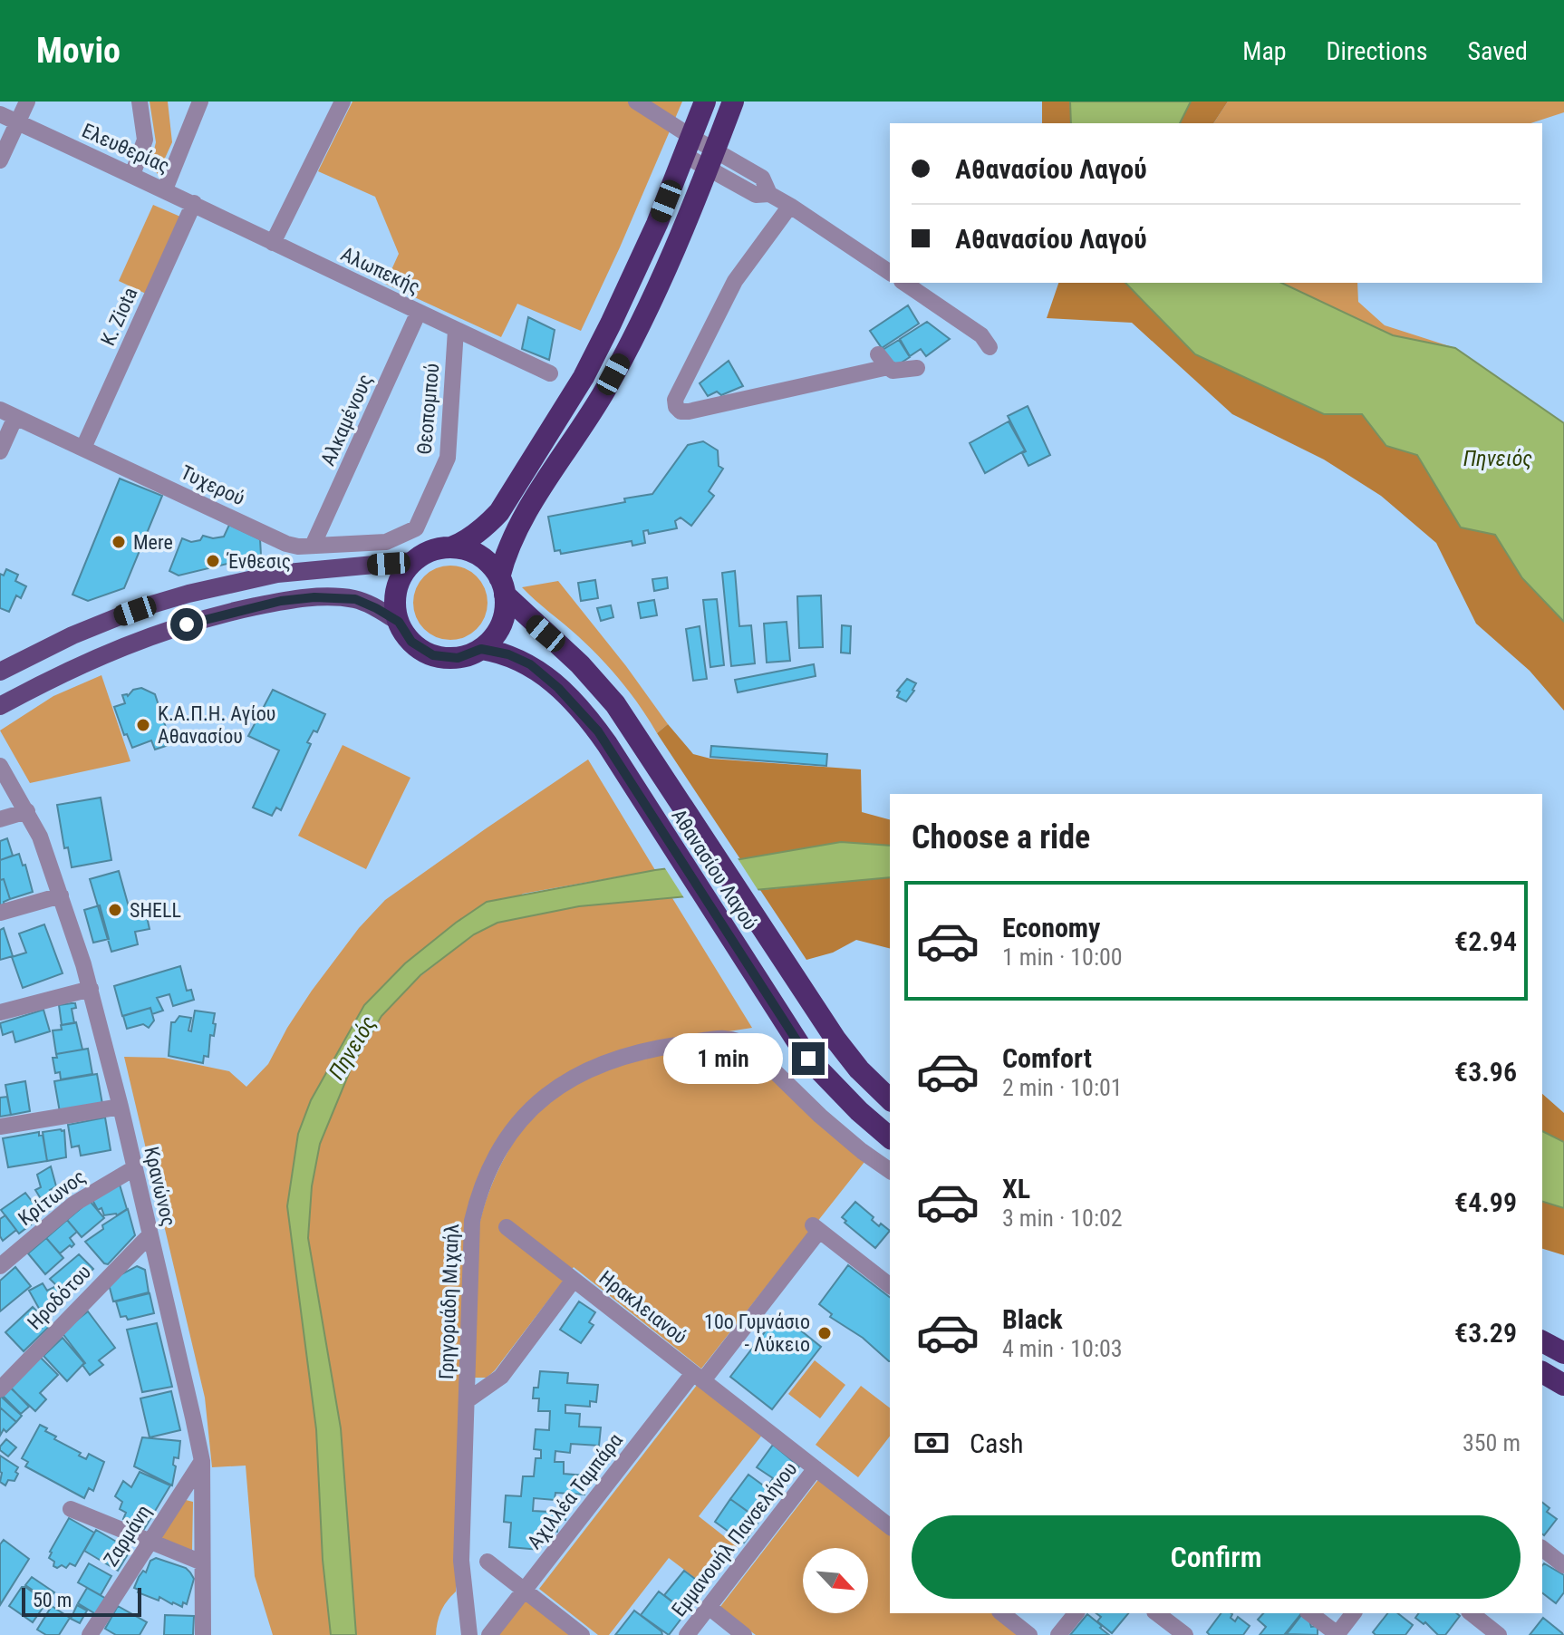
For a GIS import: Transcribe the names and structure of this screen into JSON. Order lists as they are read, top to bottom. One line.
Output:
{"streets":{"highway":["Αθανασίου Λαγού"],"street":["Ελευθερίας","Αλωπεκής","K. Ziota","Θεοπομπού","Αλκαμένους","Τυχερού","Κρανώνος","Κρίτωνος","Ηροδότου","Γρηγοριάδη Μιχαήλ","Ηρακλειανού","Αχιλλέα Ταμπάρα","Ζαρμάνη","Εμμανουήλ Πανσελήνου"]},"crossings":[["Ελευθερίας","Αλωπεκής"],["Ελευθερίας","K. Ziota"],["Αλωπεκής","K. Ziota"],["Αλωπεκής","Θεοπομπού"],["Αλωπεκής","Αλκαμένους"],["K. Ziota","Τυχερού"],["Θεοπομπού","Τυχερού"],["Αλκαμένους","Τυχερού"],["Κρανώνος","Κρίτωνος"],["Κρανώνος","Ηροδότου"],["Κρανώνος","Ζαρμάνη"],["Ηρακλειανού","Αχιλλέα Ταμπάρα"],["Ηρακλειανού","Εμμανουήλ Πανσελήνου"]],"water":["Πηνειός"],"places":["Mere","Ένθεσις","Κ.Α.Π.Η. Αγίου Αθανασίου","SHELL","10ο Γυμνάσιο - Λύκειο"],"scale_bar":"50 m","north":"bottom right","page":{"header":"Movio","nav":["Map","Directions","Saved"],"banner":["Αθανασίου Λαγού","Αθανασίου Λαγού"],"heading":"Choose a ride","list":[{"name":"Economy","note":"1 min · 10:00","value":"€2.94"},{"name":"Comfort","note":"2 min · 10:01","value":"€3.96"},{"name":"XL","note":"3 min · 10:02","value":"€4.99"},{"name":"Black","note":"4 min · 10:03","value":"€3.29"}],"bubble":"1 min","pay":["Cash","350 m"],"buttons":"Confirm","scale":"50 m"}}
